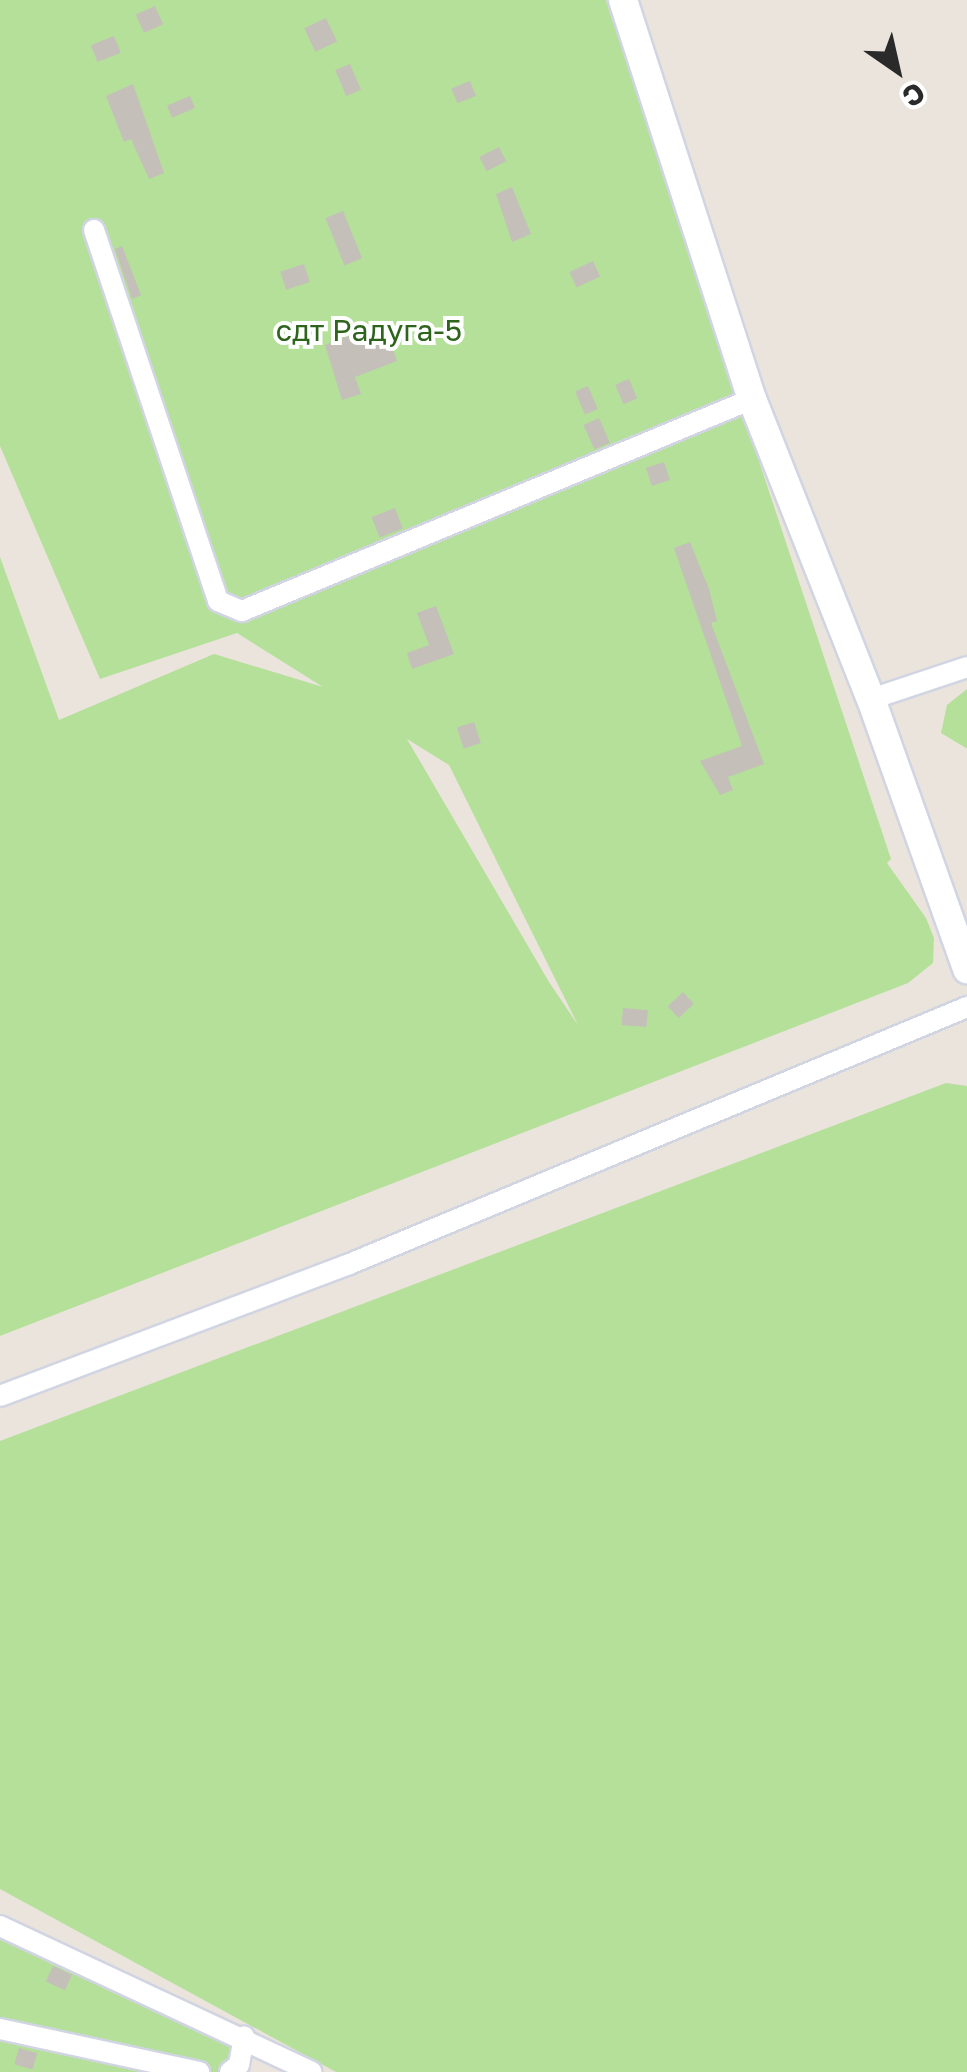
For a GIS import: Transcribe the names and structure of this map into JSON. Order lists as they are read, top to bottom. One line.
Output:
{"parks":["сдт Радуга-5"],"north":"bottom right"}
